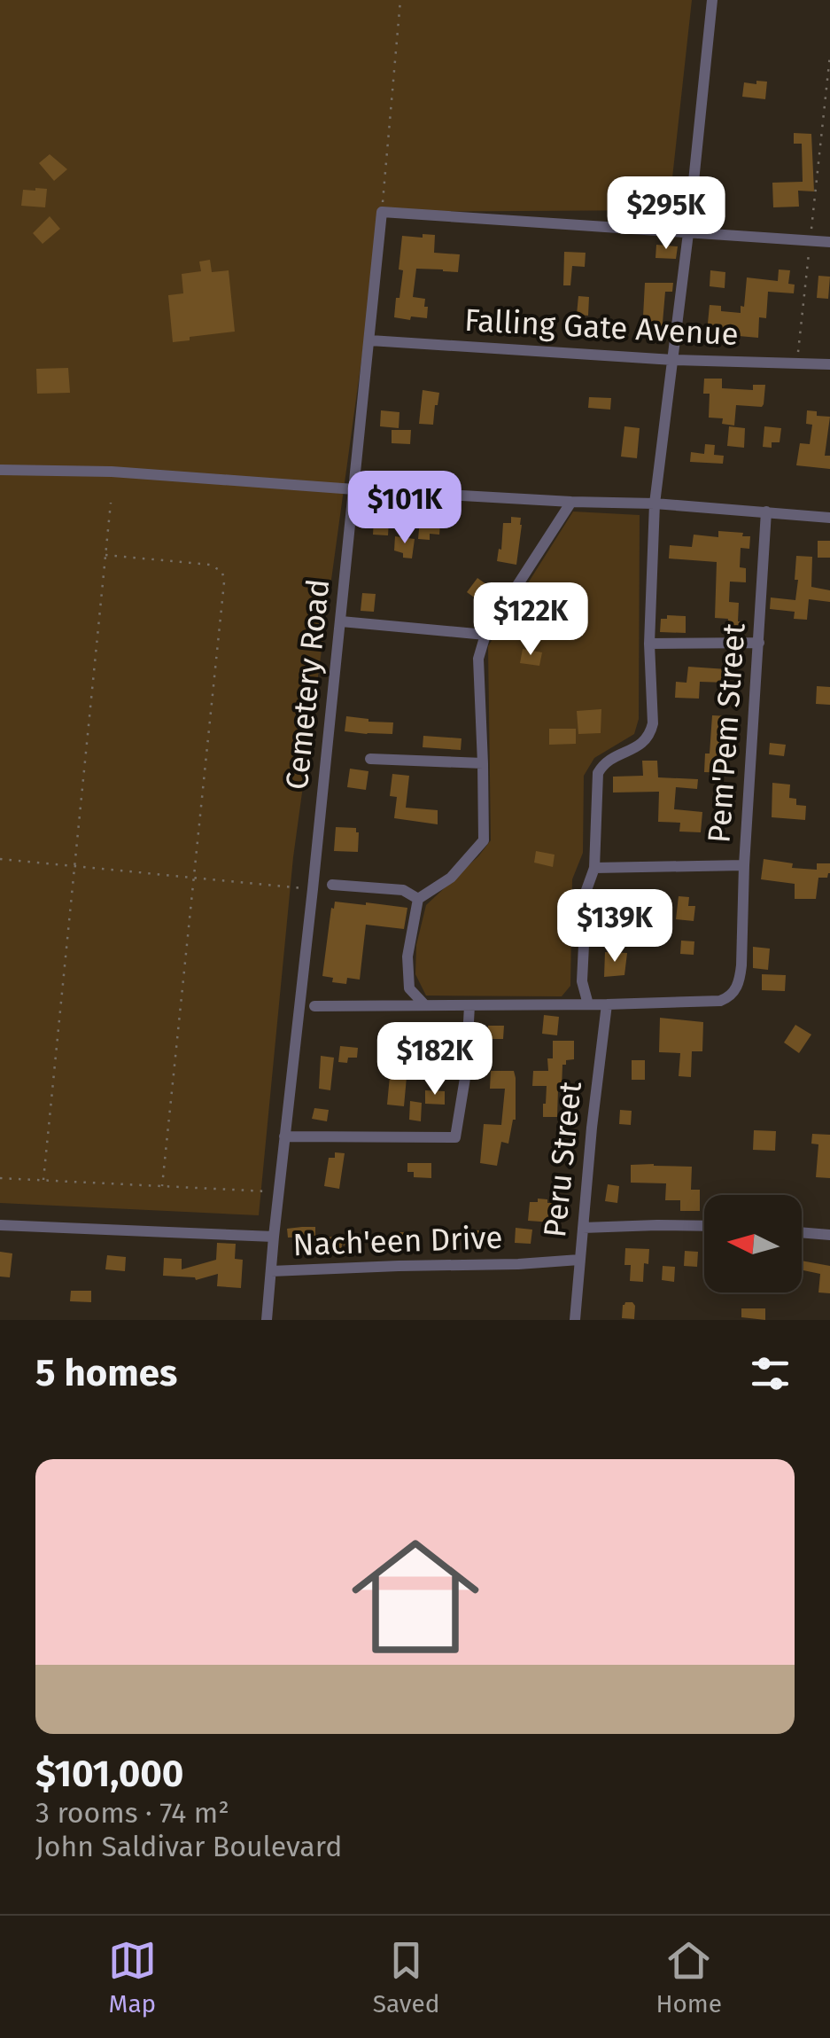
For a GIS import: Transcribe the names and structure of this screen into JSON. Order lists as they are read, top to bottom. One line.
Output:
{"streets":{"street":["Falling Gate Avenue","Cemetery Road","Pem'Pem Street","Peru Street","Nach'een Drive"]},"crossings":[["Falling Gate Avenue","Cemetery Road"],["Cemetery Road","Nach'een Drive"],["Pem'Pem Street","Peru Street"],["Peru Street","Nach'een Drive"]],"north":"left","page":{"price":["$295K","$101K","$122K","$139K","$182K"],"heading":"5 homes","list":[{"name":"$101,000","note":"3 rooms · 74 m² · John Saldivar Boulevard"}],"tabs":["Map","Saved","Home"]}}
